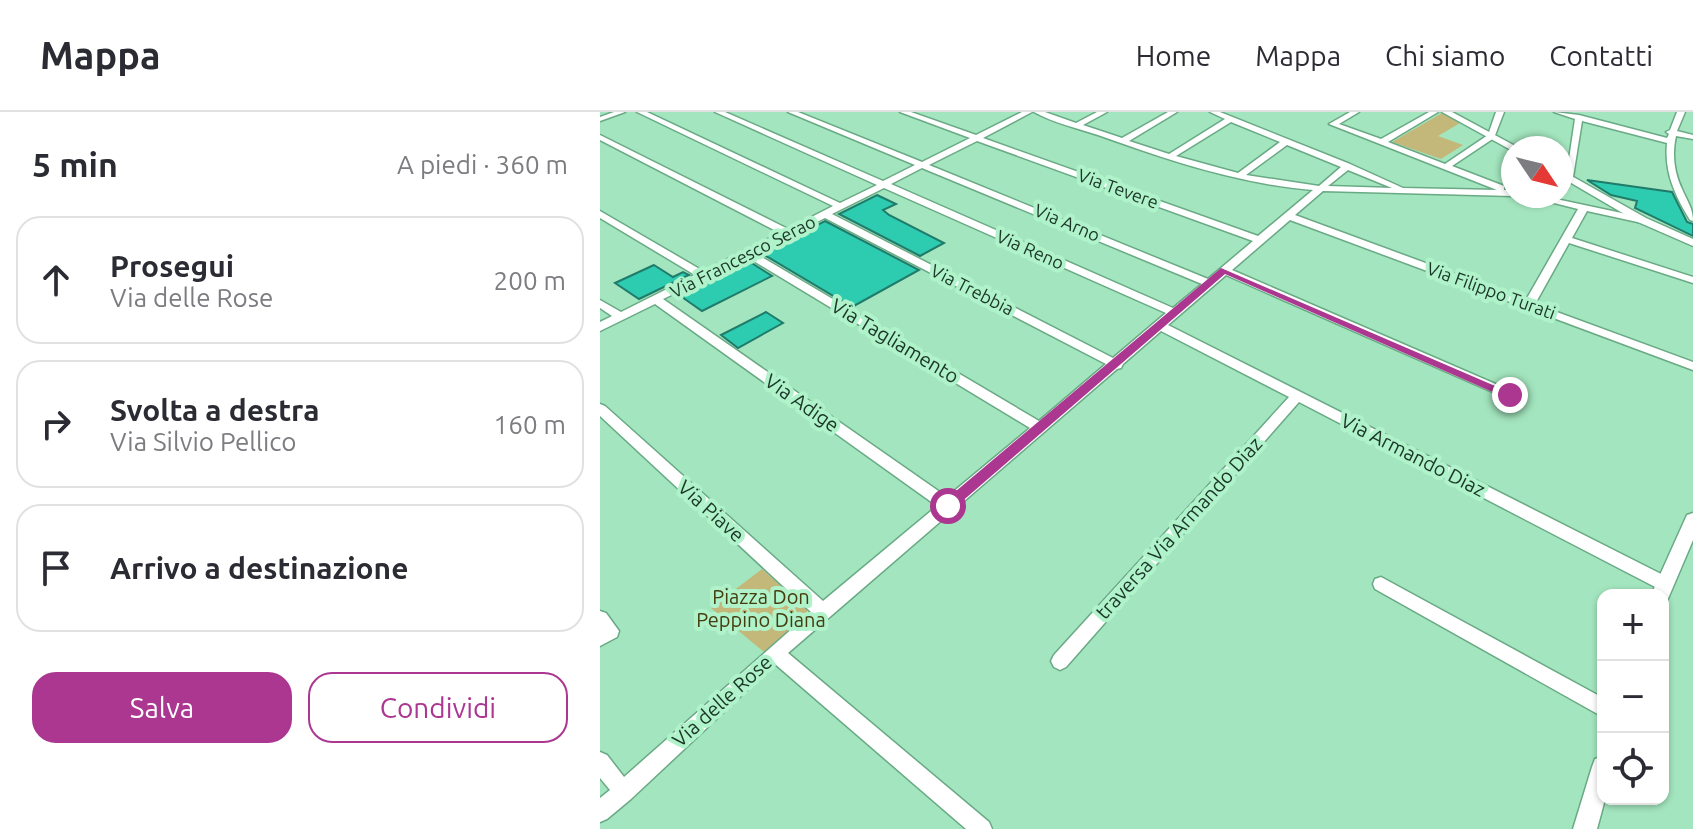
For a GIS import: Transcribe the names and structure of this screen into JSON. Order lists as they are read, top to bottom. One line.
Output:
{"streets":{"street":["Via Tevere","Via Arno","Via Reno","Via Francesco Serao","Via Trebbia","Via Filippo Turati","Via Tagliamento","Via Adige","Via Armando Diaz","Via Piave","traversa Via Armando Diaz","Via delle Rose"]},"crossings":[["Via Tevere","Via Francesco Serao"],["Via Tevere","Via delle Rose"],["Via Arno","Via Francesco Serao"],["Via Arno","Via delle Rose"],["Via Reno","Via Francesco Serao"],["Via Reno","Via delle Rose"],["Via Francesco Serao","Via Trebbia"],["Via Francesco Serao","Via Tagliamento"],["Via Francesco Serao","Via Adige"],["Via Trebbia","Via delle Rose"],["Via Filippo Turati","Via delle Rose"],["Via Tagliamento","Via delle Rose"],["Via Adige","Via delle Rose"],["Via Armando Diaz","traversa Via Armando Diaz"],["Via Armando Diaz","Via delle Rose"],["Via Piave","Via delle Rose"]],"parks":["Piazza Don Peppino Diana"],"north":"bottom right","page":{"header":"Mappa","nav":["Home","Mappa","Chi siamo","Contatti"],"heading":["5 min","A piedi · 360 m"],"list":[["Prosegui","Via delle Rose","200 m"],["Svolta a destra","Via Silvio Pellico","160 m"],"Arrivo a destinazione"],"map_buttons":["+","−"],"buttons":["Salva","Condividi"]}}
